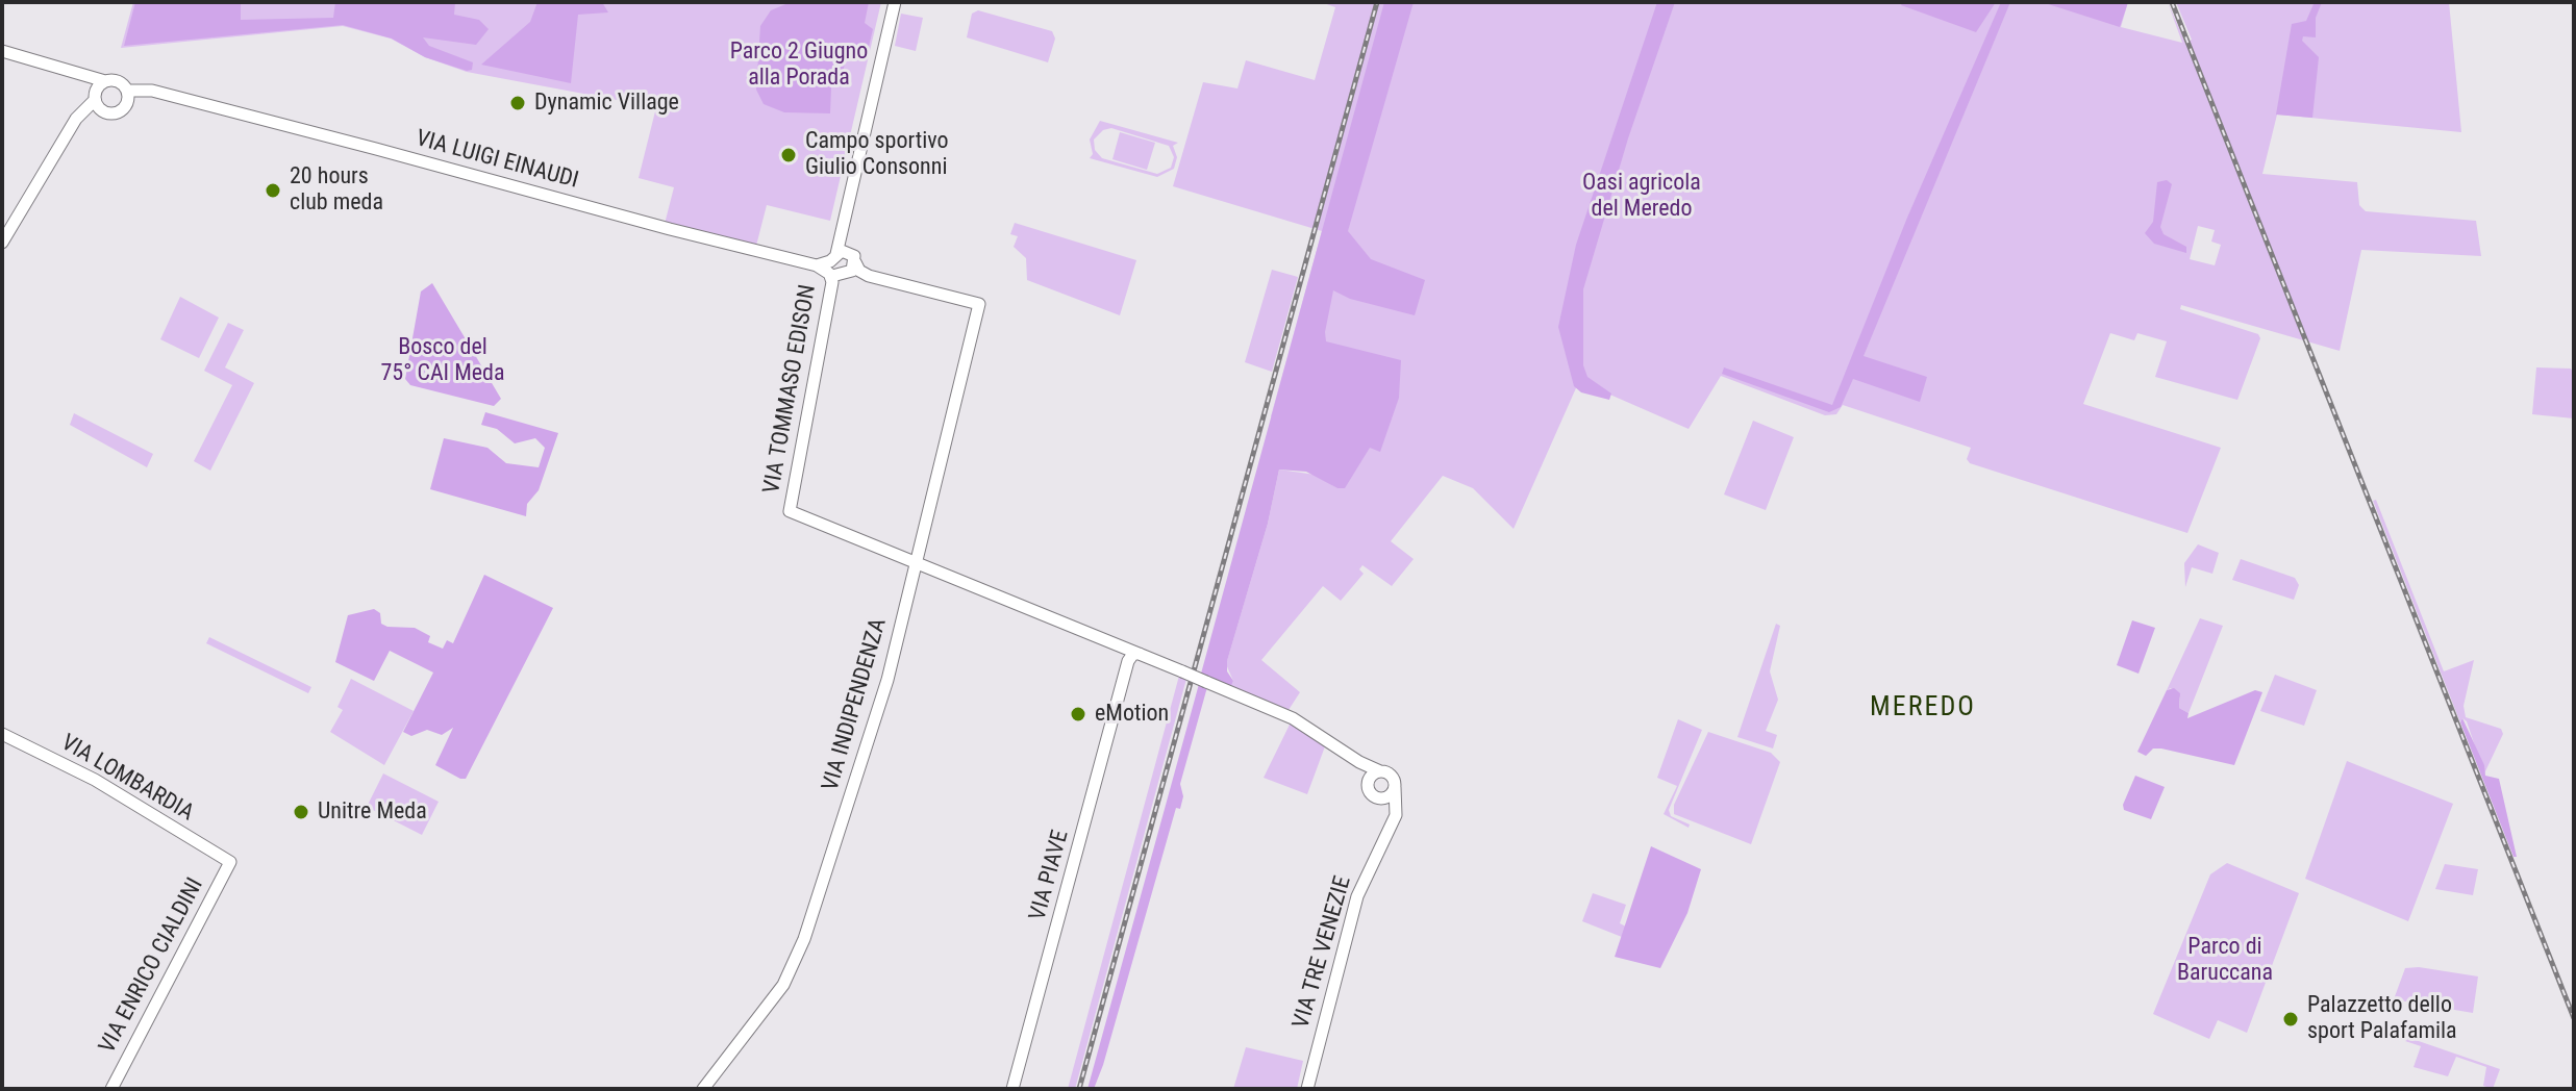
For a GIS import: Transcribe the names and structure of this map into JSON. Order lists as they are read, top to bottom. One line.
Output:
{"streets":{"street":["VIA LUIGI EINAUDI","VIA TOMMASO EDISON","VIA INDIPENDENZA","VIA LOMBARDIA","VIA PIAVE","VIA TRE VENEZIE","VIA ENRICO CIALDINI"]},"crossings":[["VIA LUIGI EINAUDI","VIA TOMMASO EDISON"],["VIA TOMMASO EDISON","VIA INDIPENDENZA"],["VIA LOMBARDIA","VIA ENRICO CIALDINI"]],"districts":["MEREDO"],"parks":["Parco 2 Giugno alla Porada","Oasi agricola del Meredo","Bosco del 75° CAI Meda","Parco di Baruccana"],"places":["Dynamic Village","Campo sportivo Giulio Consonni","20 hours club meda","eMotion","Unitre Meda","Palazzetto dello sport Palafamila"]}
